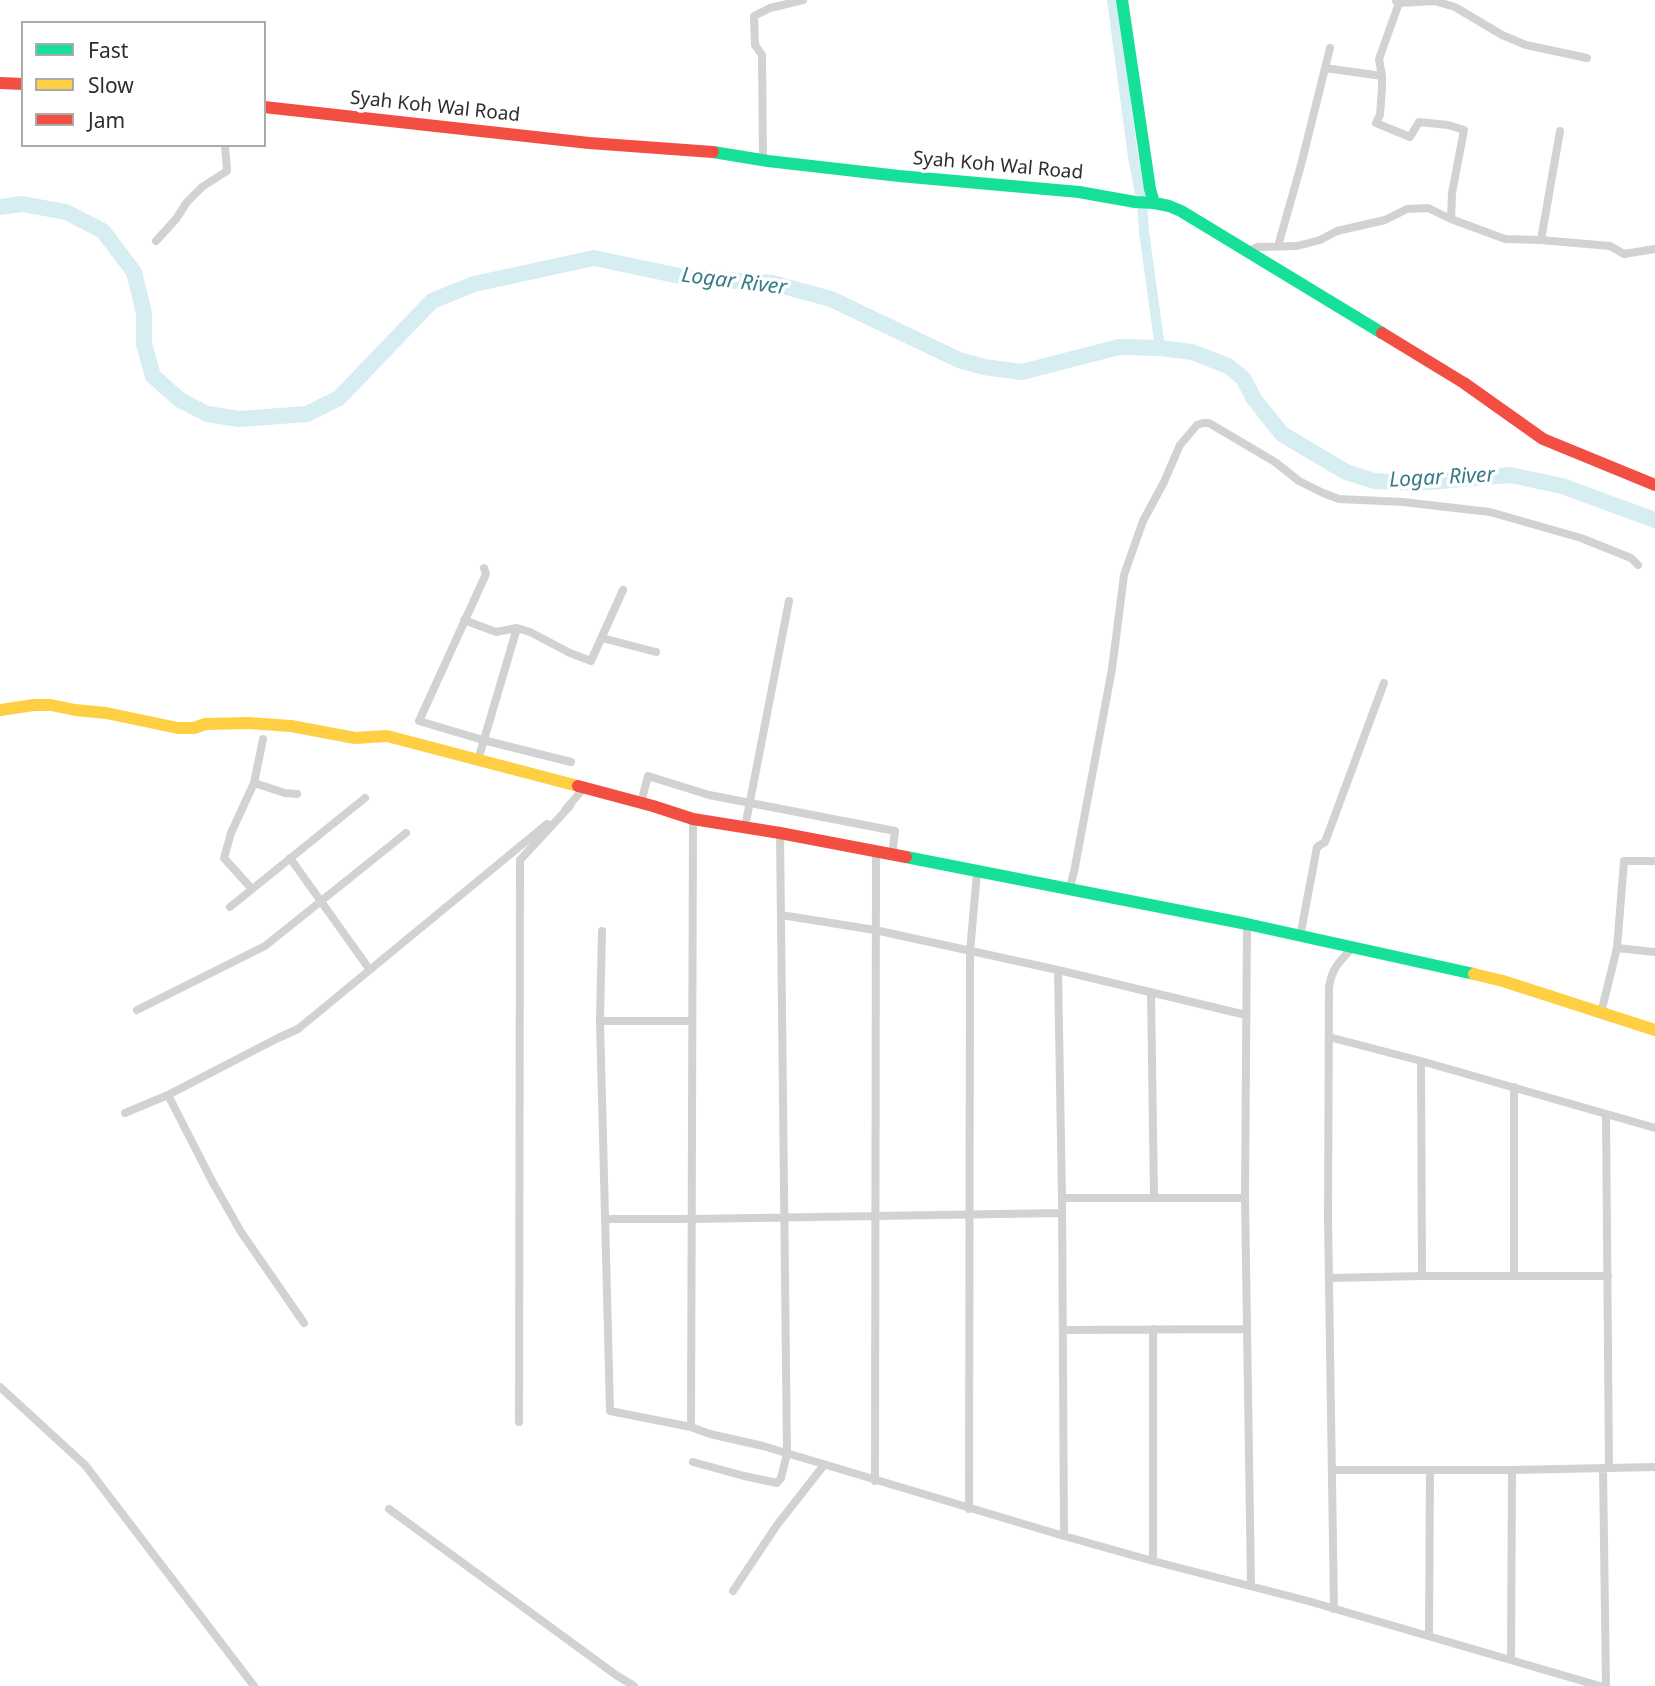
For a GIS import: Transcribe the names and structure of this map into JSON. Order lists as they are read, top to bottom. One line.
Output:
{"streets":{"street":["Syah Koh Wal Road"]},"water":["Logar River"],"legend":["Fast","Slow","Jam"]}
